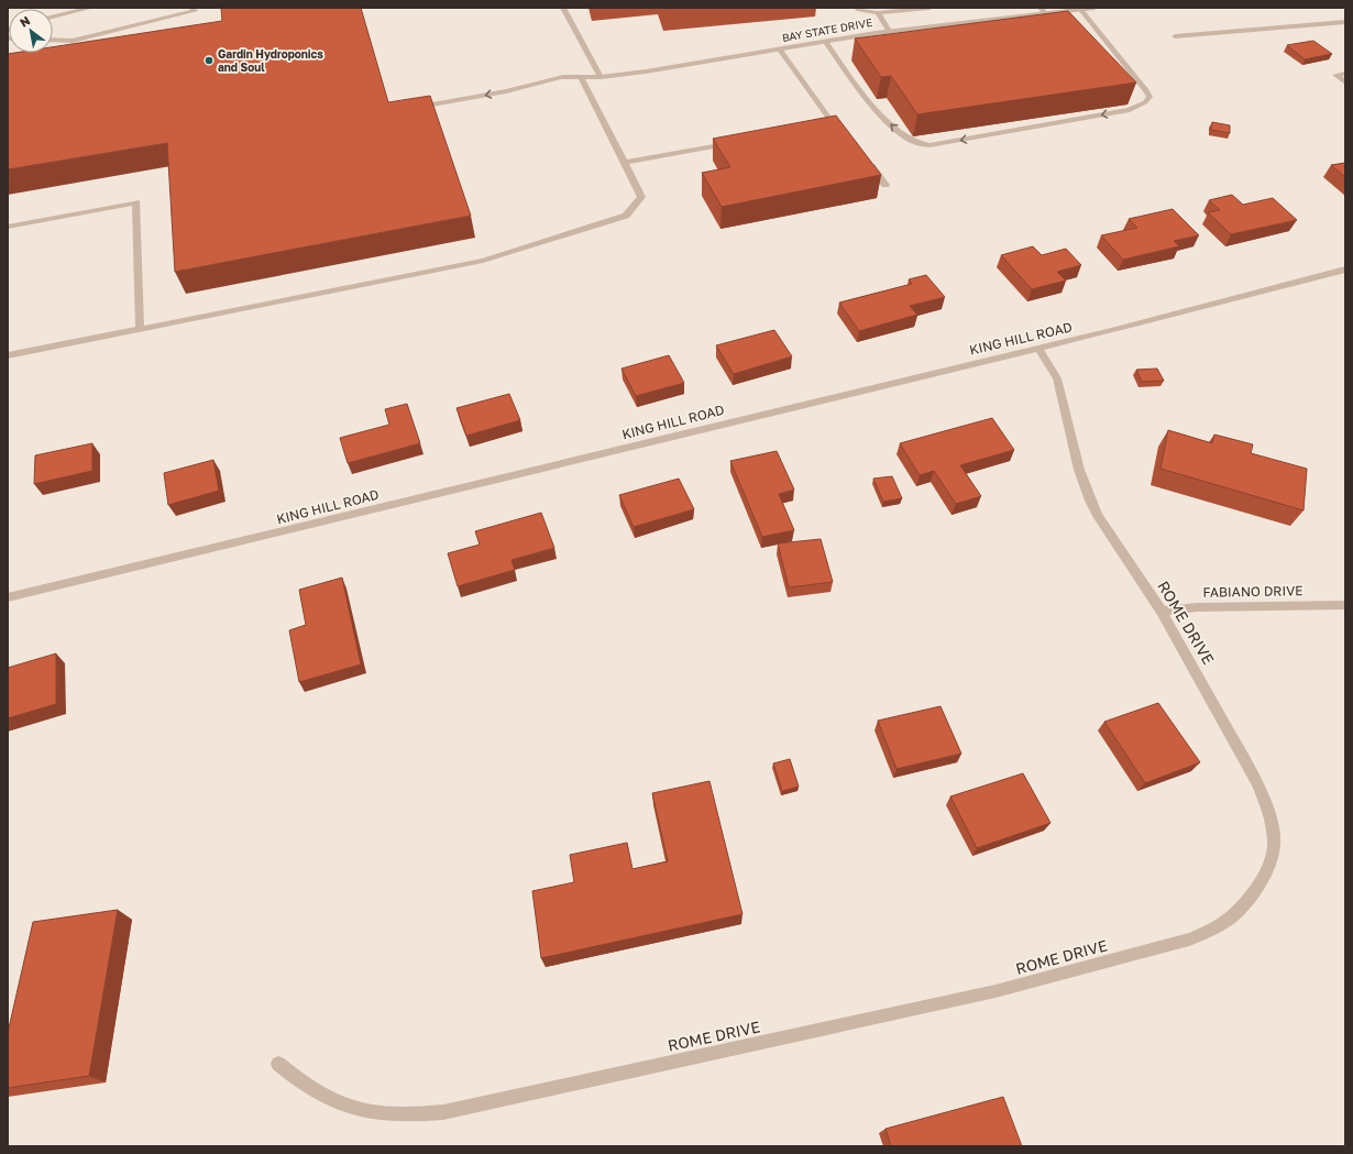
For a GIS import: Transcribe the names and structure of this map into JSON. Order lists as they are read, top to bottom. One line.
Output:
{"streets":{"street":["BAY STATE DRIVE","KING HILL ROAD","FABIANO DRIVE","ROME DRIVE"]},"crossings":[["KING HILL ROAD","ROME DRIVE"],["FABIANO DRIVE","ROME DRIVE"]],"places":["Gardin Hydroponics and Soul"],"north":"top left"}
